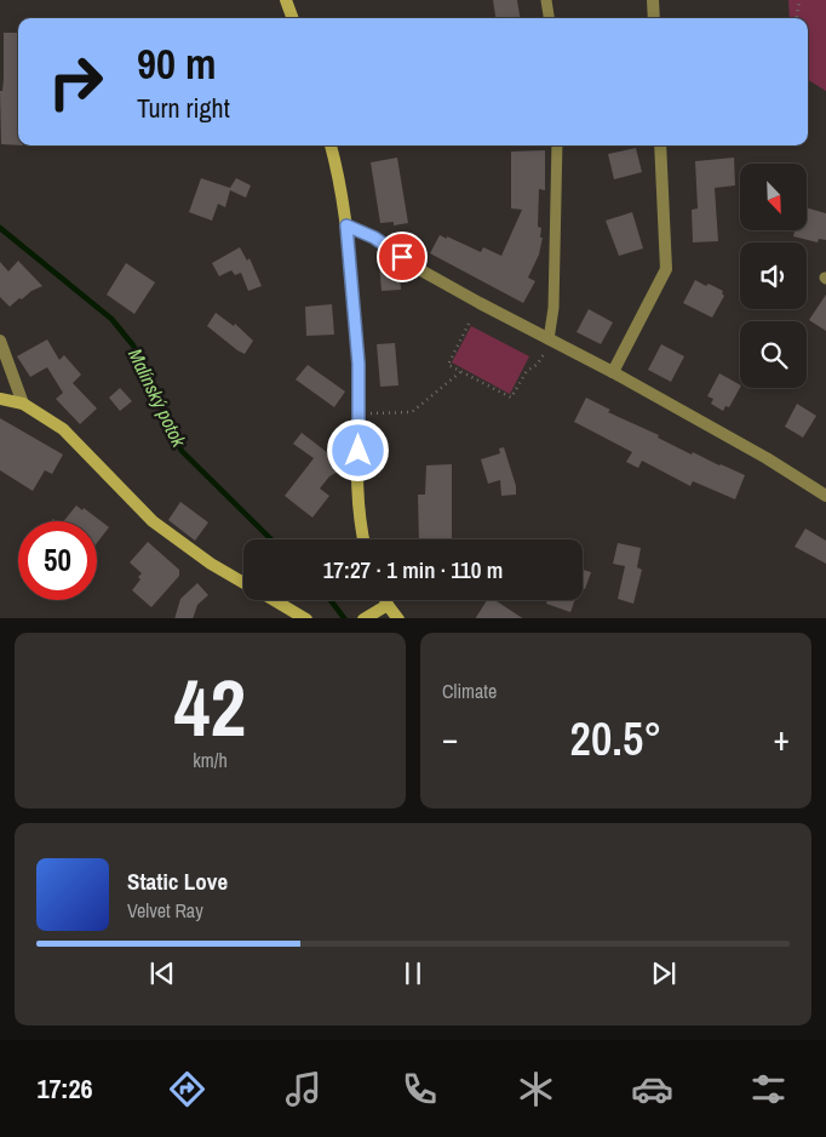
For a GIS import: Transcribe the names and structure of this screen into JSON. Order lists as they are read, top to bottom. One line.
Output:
{"water":["Malínský potok"],"north":"bottom right","page":{"turn":["90 m","Turn right"],"limit":"50","trip":"17:27 · 1 min · 110 m","tile":[["42","km/h"],"Climate"],"heat":["−","20.5°","+"],"song":["Static Love","Velvet Ray"],"tabs":"17:26"}}
